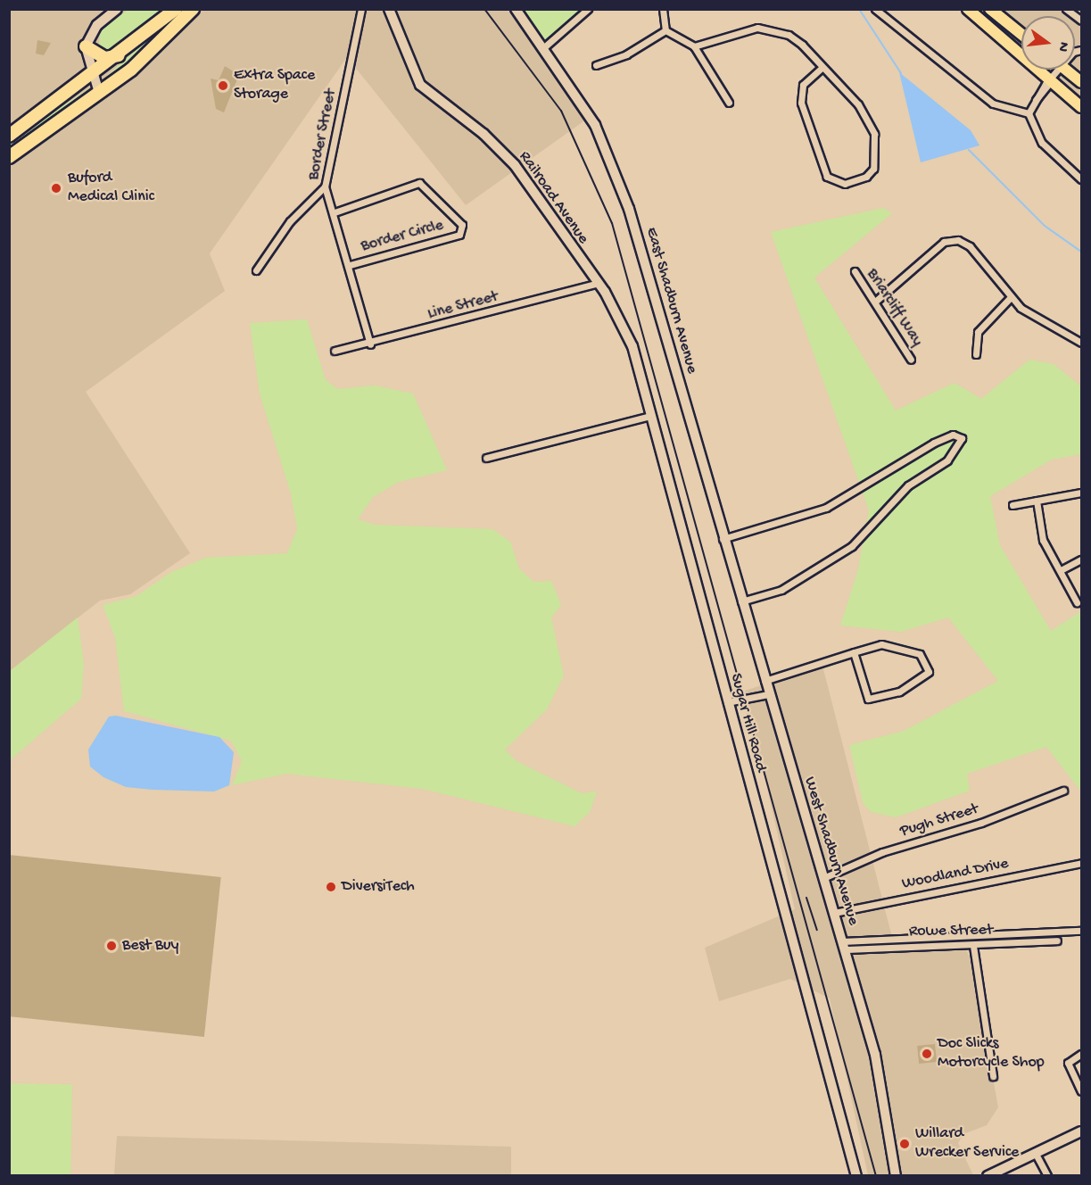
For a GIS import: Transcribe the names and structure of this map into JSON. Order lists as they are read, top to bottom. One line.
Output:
{"streets":{"street":["Border Street","Railroad Avenue","Border Circle","East Shadburn Avenue","Line Street","Briarcliff Way","Sugar Hill Road","Pugh Street","West Shadburn Avenue","Woodland Drive","Rowe Street"]},"crossings":[["Border Street","Border Circle"],["Border Street","Line Street"],["Railroad Avenue","Line Street"],["Railroad Avenue","Sugar Hill Road"],["East Shadburn Avenue","West Shadburn Avenue"],["Line Street","Sugar Hill Road"],["Pugh Street","West Shadburn Avenue"],["West Shadburn Avenue","Woodland Drive"],["West Shadburn Avenue","Rowe Street"]],"places":["Extra Space Storage","Buford Medical Clinic","DiversiTech","Best Buy","Doc Slicks Motorcycle Shop","Willard Wrecker Service"],"north":"right"}
